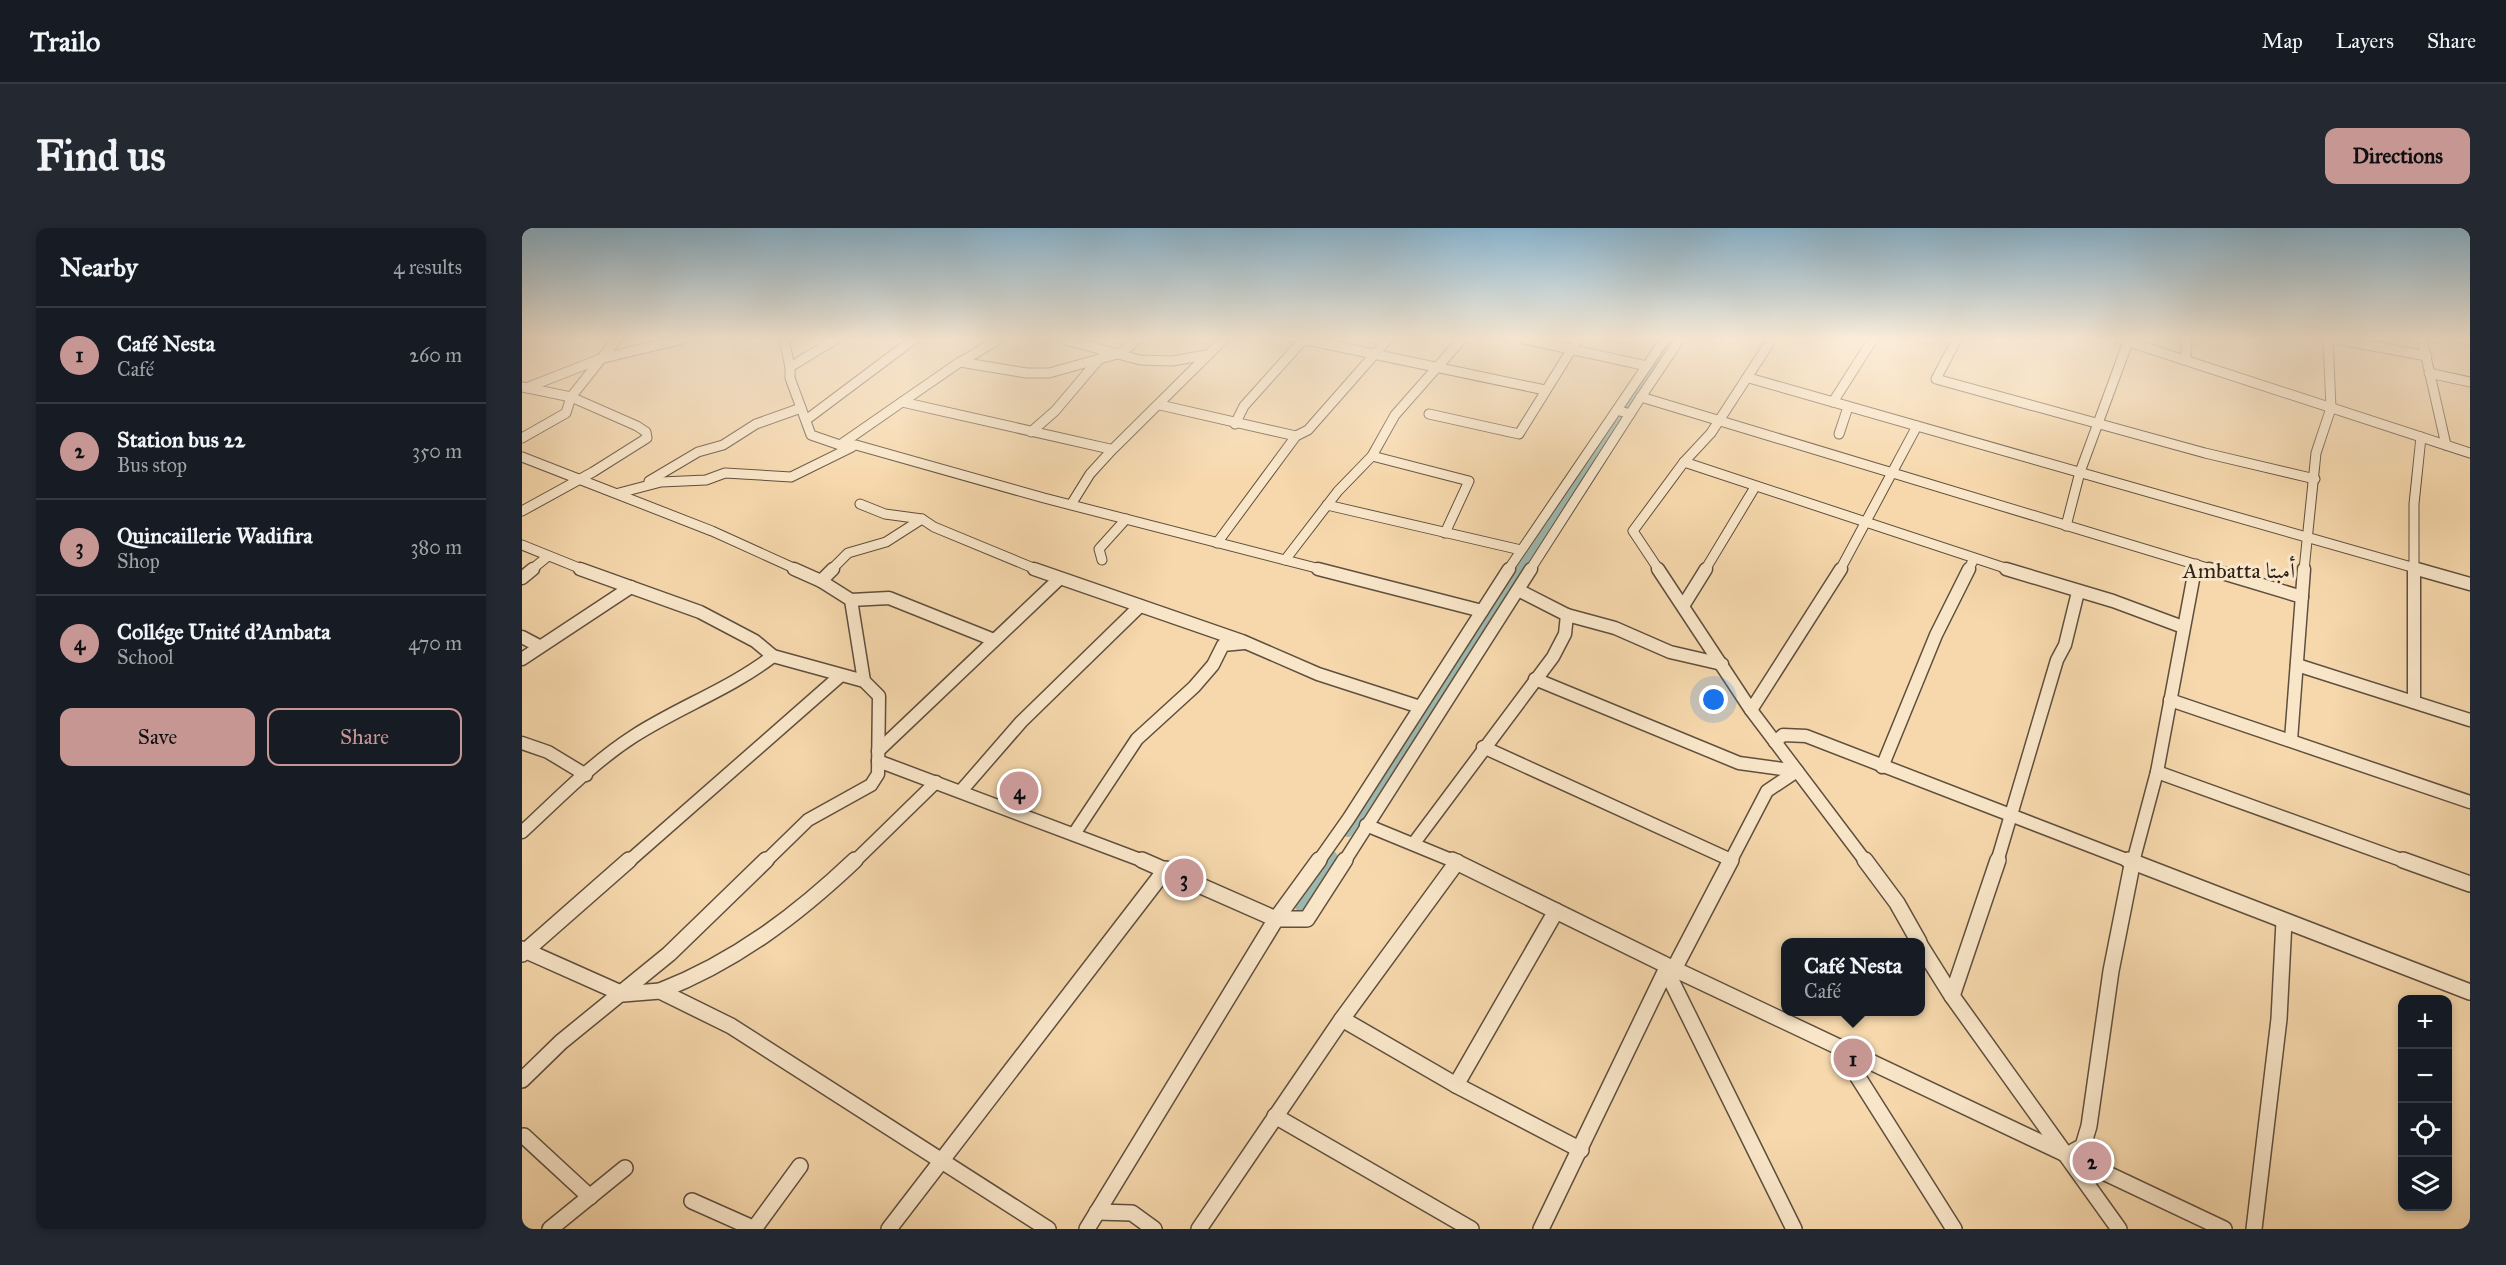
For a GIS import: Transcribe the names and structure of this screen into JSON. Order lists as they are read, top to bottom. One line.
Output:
{"districts":["Ambatta أمبتا"],"page":{"header":"Trailo","nav":["Map","Layers","Share"],"buttons":["Directions",["Save","Share"]],"title":"Find us","heading":["Nearby","4 results"],"list":[{"mark":"1","name":"Café Nesta","note":"Café","value":"260 m"},{"mark":"2","name":"Station bus 22","note":"Bus stop","value":"350 m"},{"mark":"3","name":"Quincaillerie Wadifira","note":"Shop","value":"380 m"},{"mark":"4","name":"Collége Unité d'Ambata","note":"School","value":"470 m"}],"pins":["4","3","1","2"],"popup":["Café Nesta","Café"],"map_buttons":["+","−"]}}
